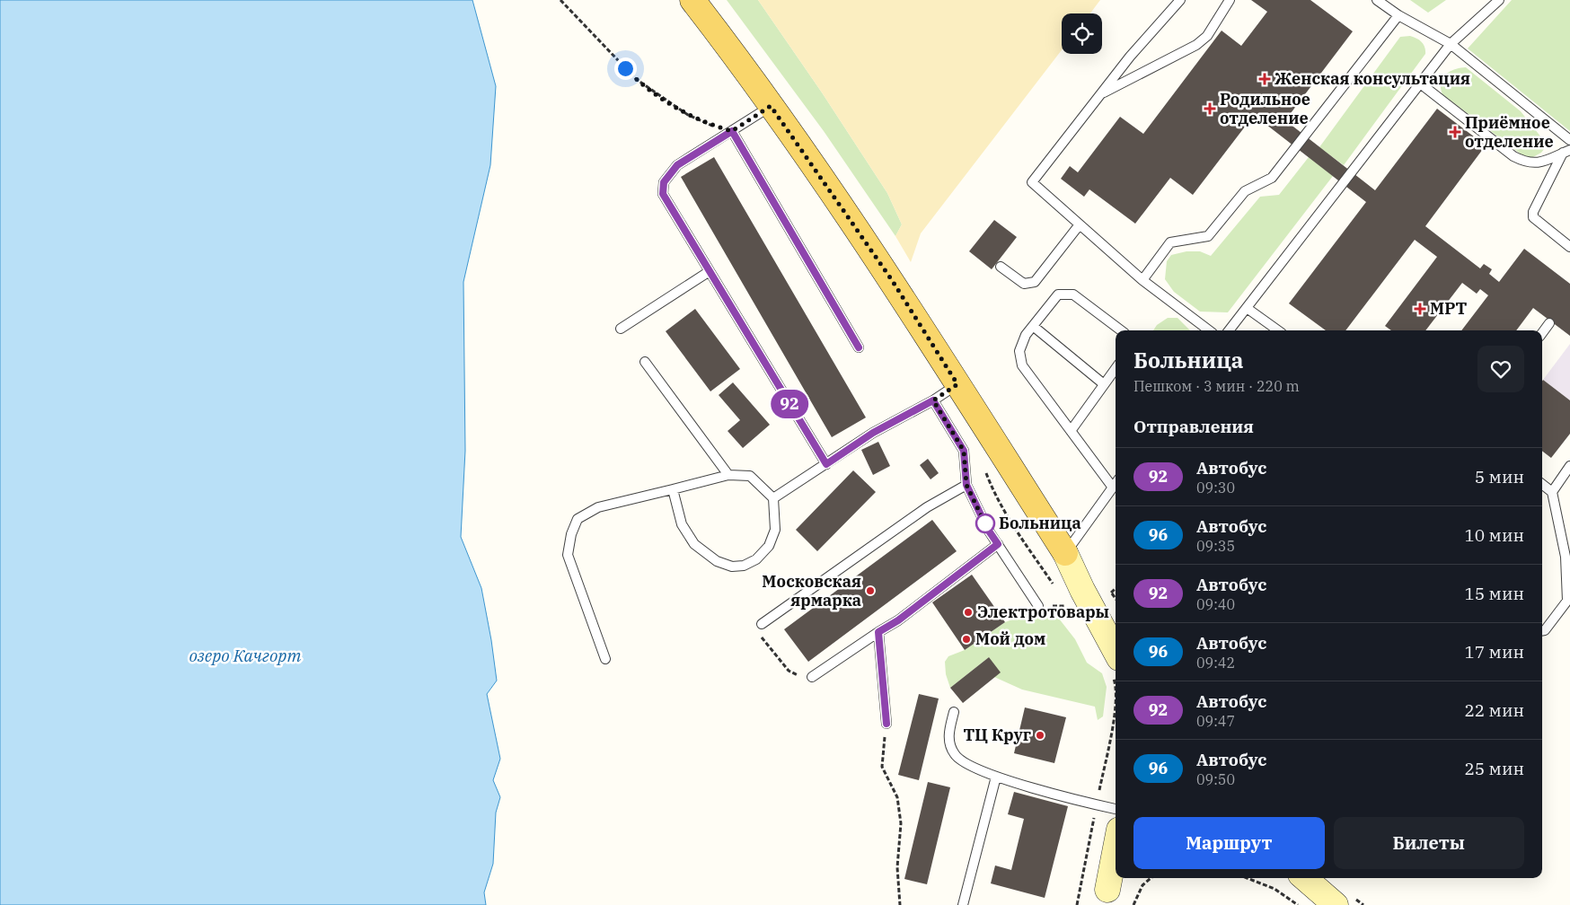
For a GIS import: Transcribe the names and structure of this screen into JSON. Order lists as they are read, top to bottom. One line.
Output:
{"water":["озеро Качгорт"],"places":{"health":["Женская консультация","Родильное отделение","Приёмное отделение","МРТ"],"other":["Больница","Московская ярмарка","Электротовары","Мой дом","ТЦ Круг"]},"lines":["bus line 92"],"page":{"on_map":"92","heading":[["Больница","Пешком · 3 мин · 220 m"],"Отправления"],"list":[{"mark":"92","name":"Автобус","note":"09:30","value":"5 мин"},{"mark":"96","name":"Автобус","note":"09:35","value":"10 мин"},{"mark":"92","name":"Автобус","note":"09:40","value":"15 мин"},{"mark":"96","name":"Автобус","note":"09:42","value":"17 мин"},{"mark":"92","name":"Автобус","note":"09:47","value":"22 мин"},{"mark":"96","name":"Автобус","note":"09:50","value":"25 мин"}],"buttons":["Маршрут","Билеты"]}}
